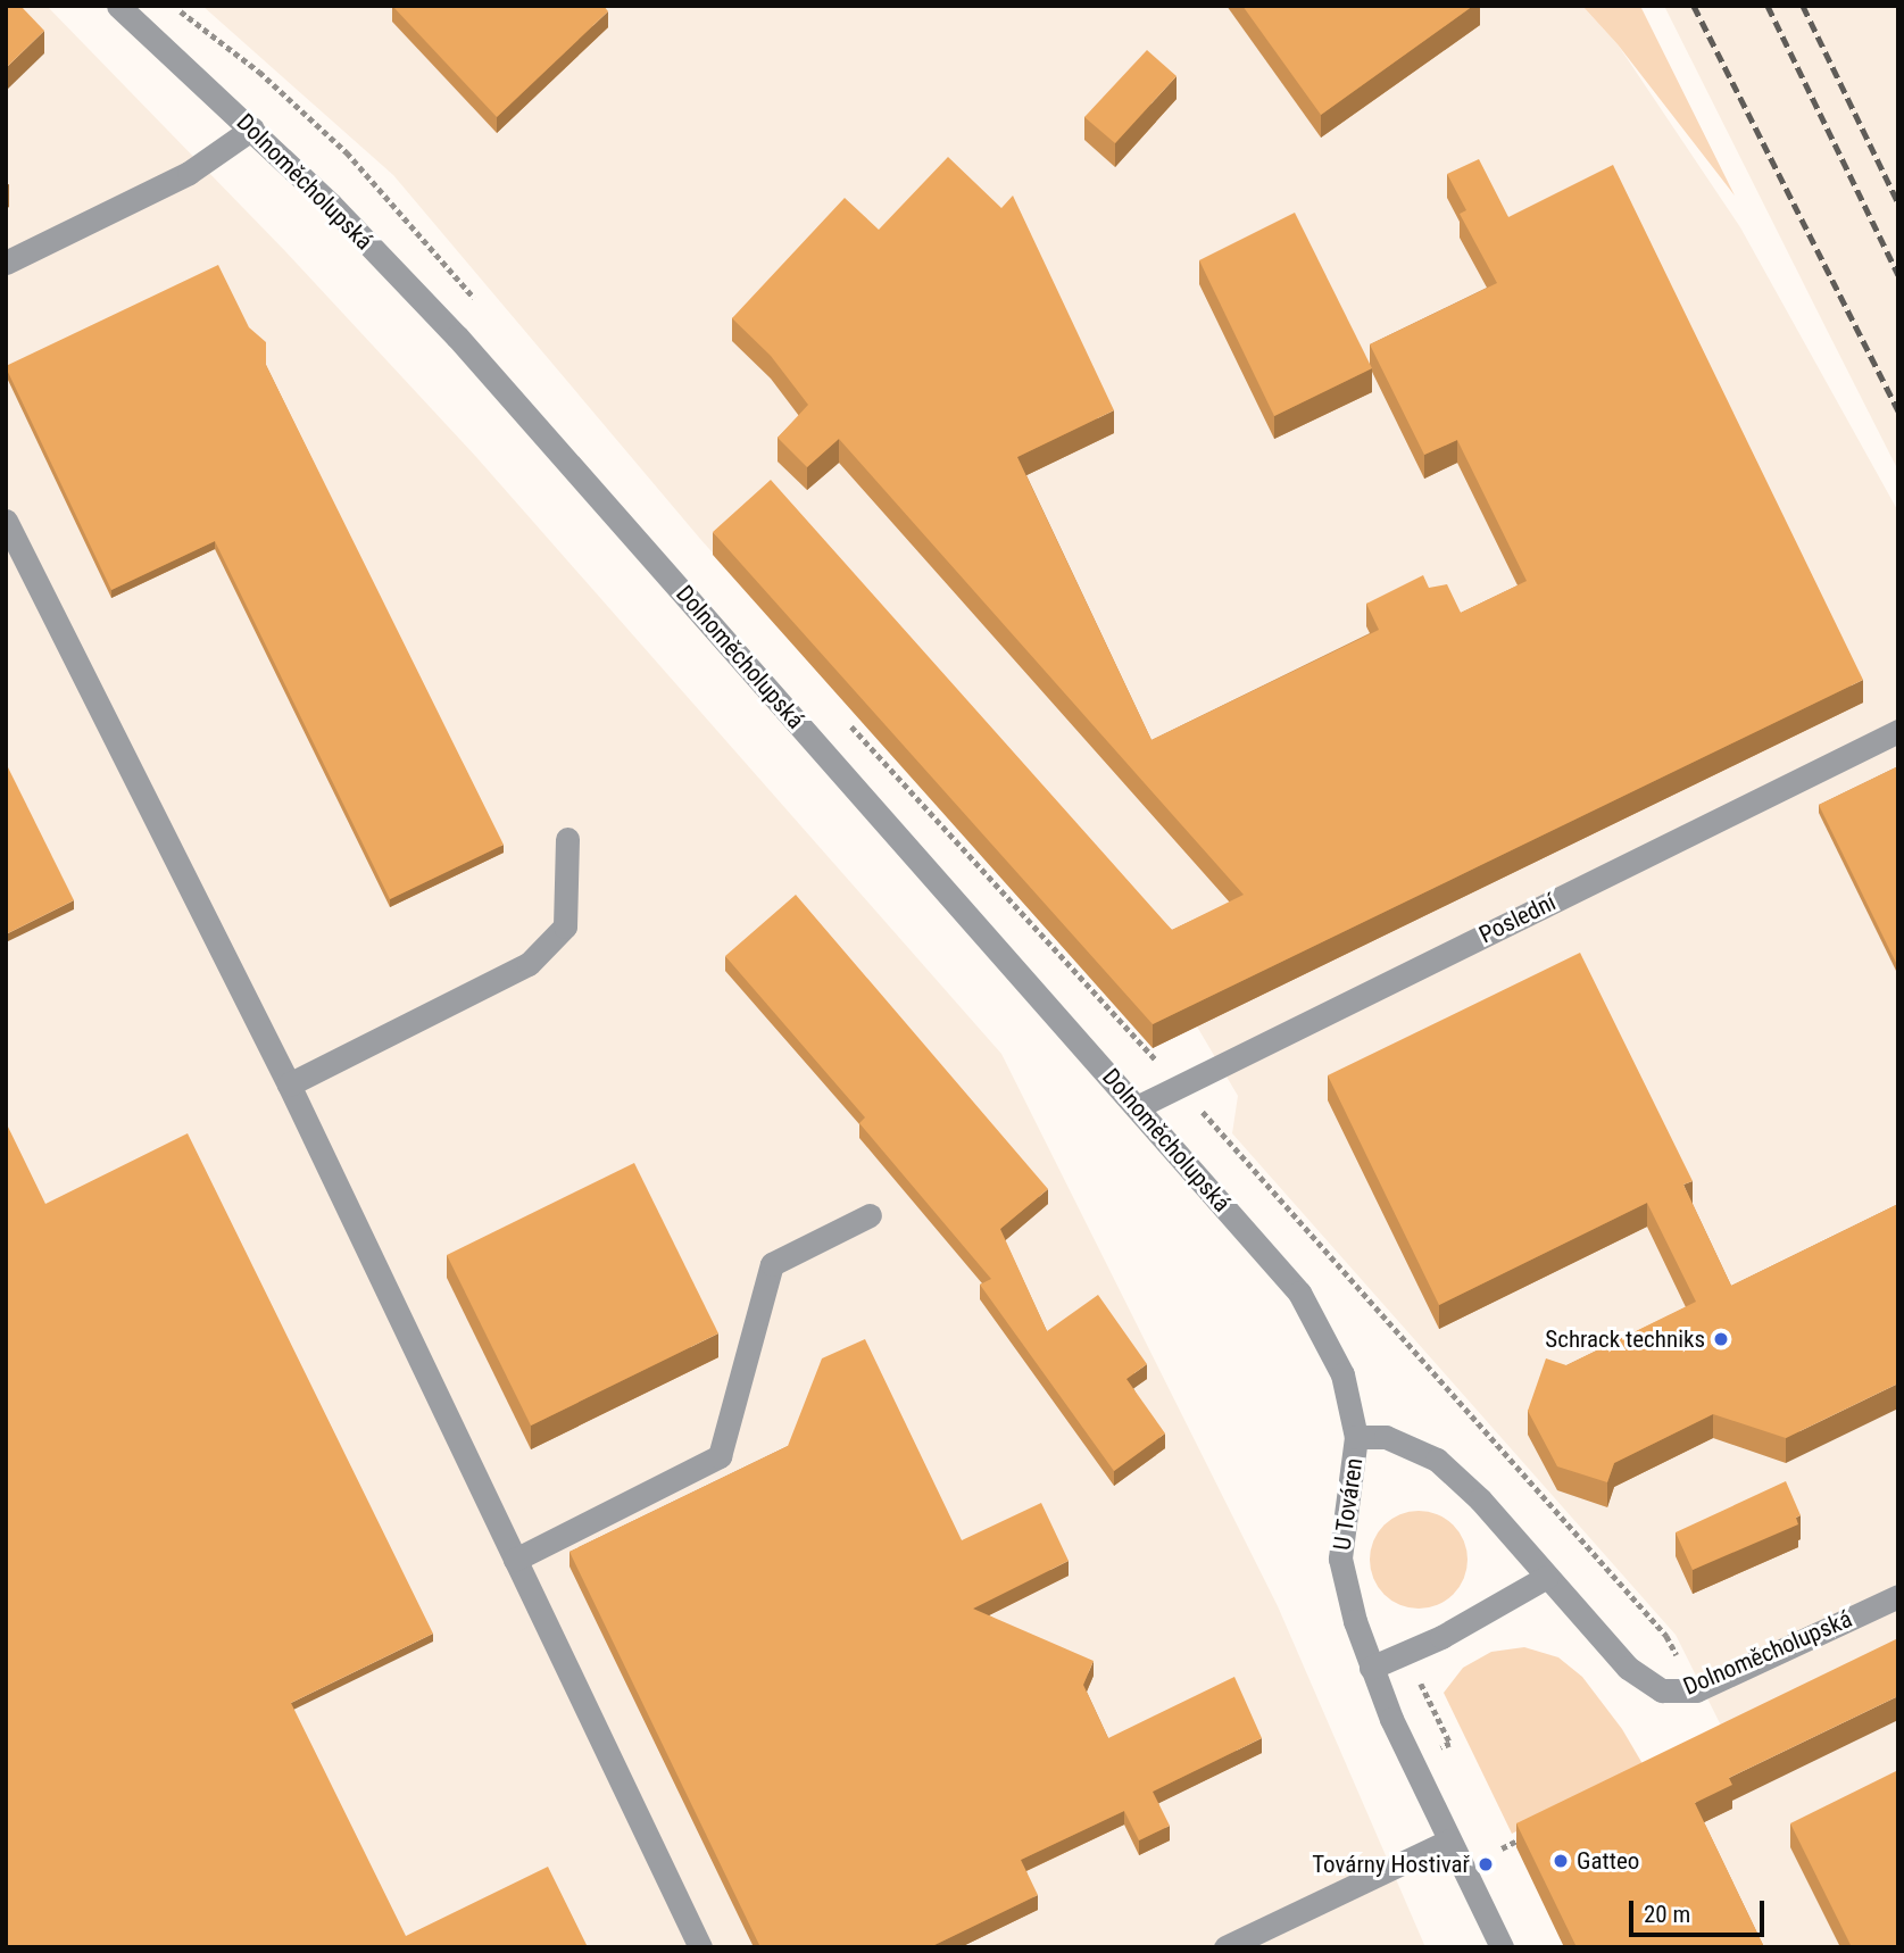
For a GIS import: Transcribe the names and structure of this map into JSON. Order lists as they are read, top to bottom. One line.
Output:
{"streets":{"street":["Dolnoměcholupská","Poslední","U Továren"]},"crossings":[["Dolnoměcholupská","Poslední"],["Dolnoměcholupská","U Továren"]],"places":["Schrack techniks","Gatteo","Továrny Hostivař"],"scale_bar":"20 m"}
